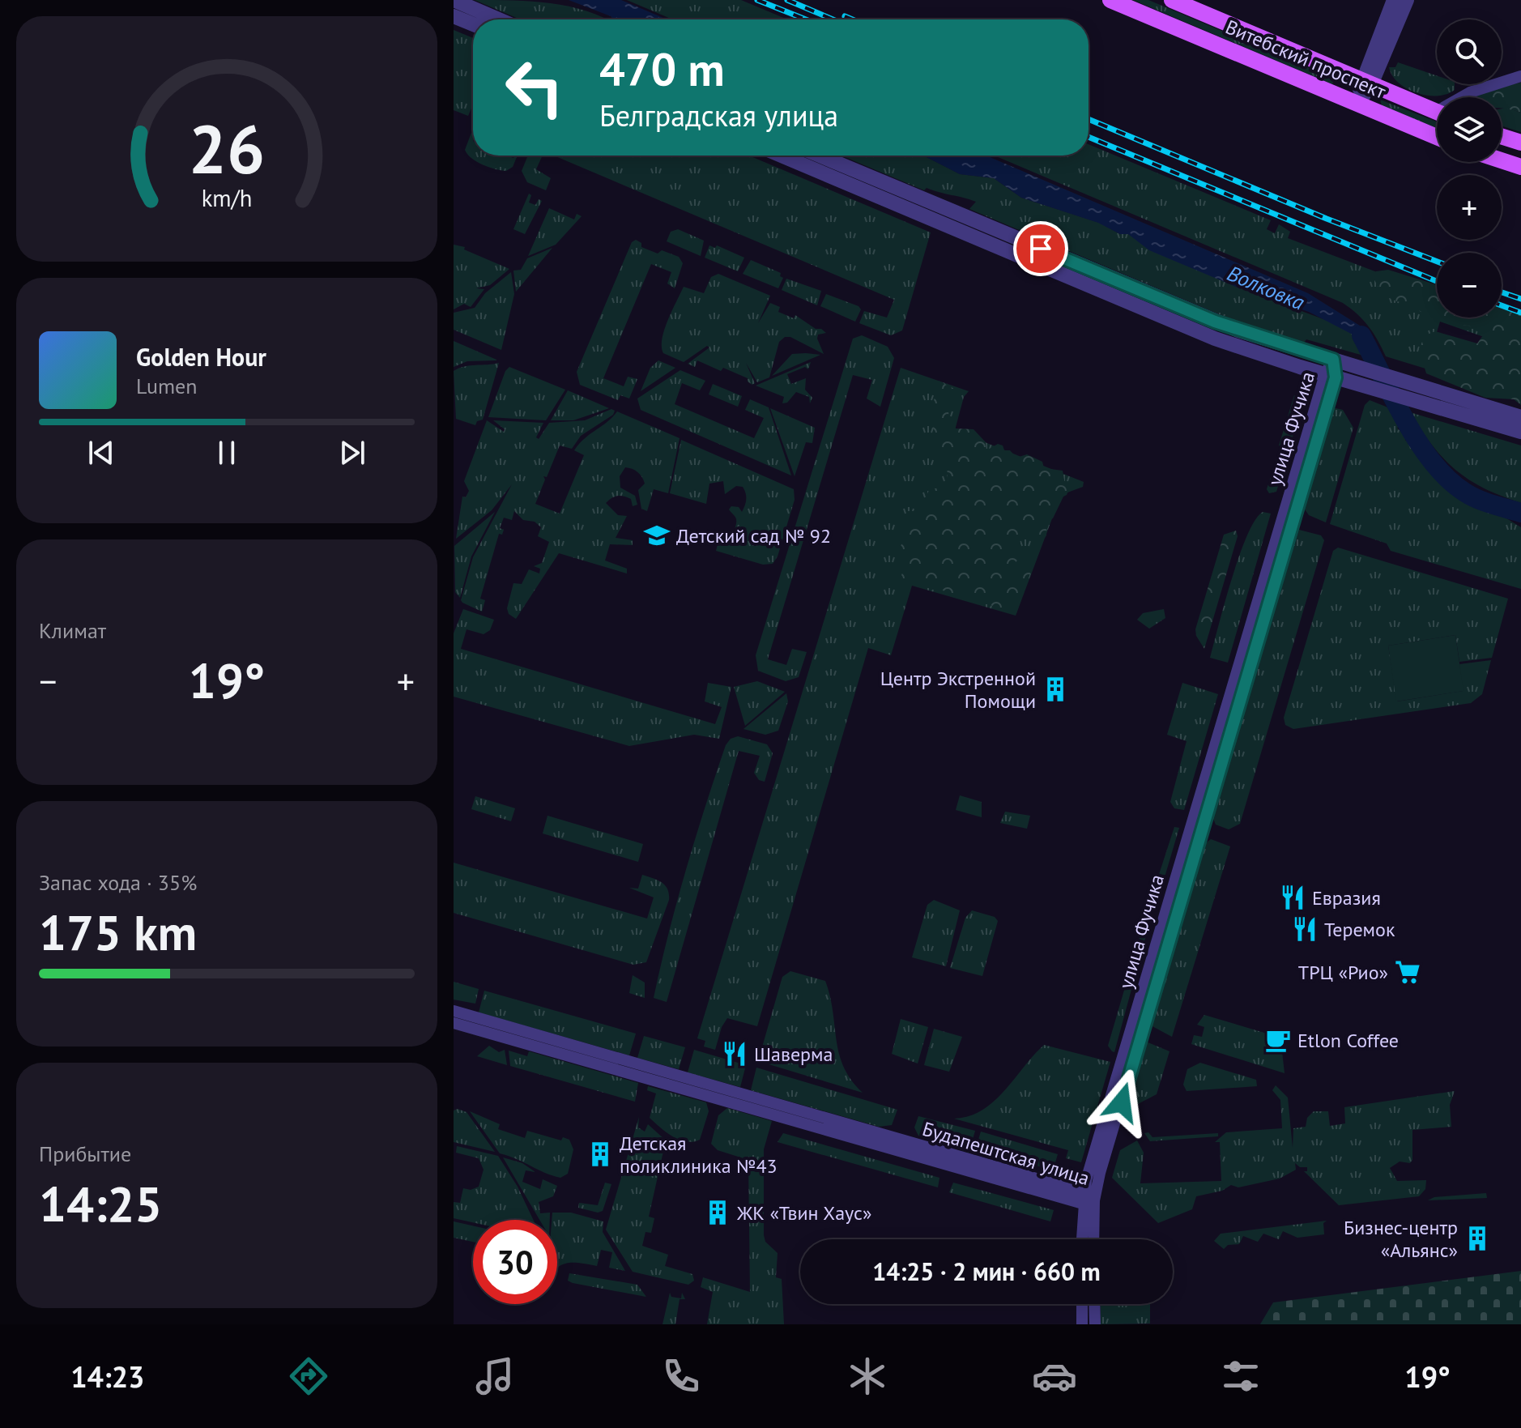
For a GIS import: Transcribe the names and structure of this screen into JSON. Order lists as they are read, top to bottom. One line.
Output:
{"streets":{"main road":["Витебский проспект"],"street":["улица Фучика","Будапештская улица"]},"crossings":[["улица Фучика","Будапештская улица"]],"water":["Волковка"],"places":{"school or university":["Детский сад № 92"],"building":["Центр Экстренной Помощи","Детская поликлиника №43","ЖК «Твин Хаус»","Бизнес-центр «Альянс»"],"restaurant":["Евразия","Теремок","Шаверма"],"supermarket":["ТРЦ «Рио»"],"cafe":["Etlon Coffee"]},"page":{"map_buttons":["+","−"],"turn":["470 m","Белградская улица"],"song":["Golden Hour","Lumen"],"tile":["Климат",["Запас хода · 35%","175 km"],["Прибытие","14:25"]],"heat":["−","19°","+"],"limit":"30","trip":"14:25 · 2 мин · 660 m","tabs":["14:23","19°"],"gauge":["26","km/h"]}}
